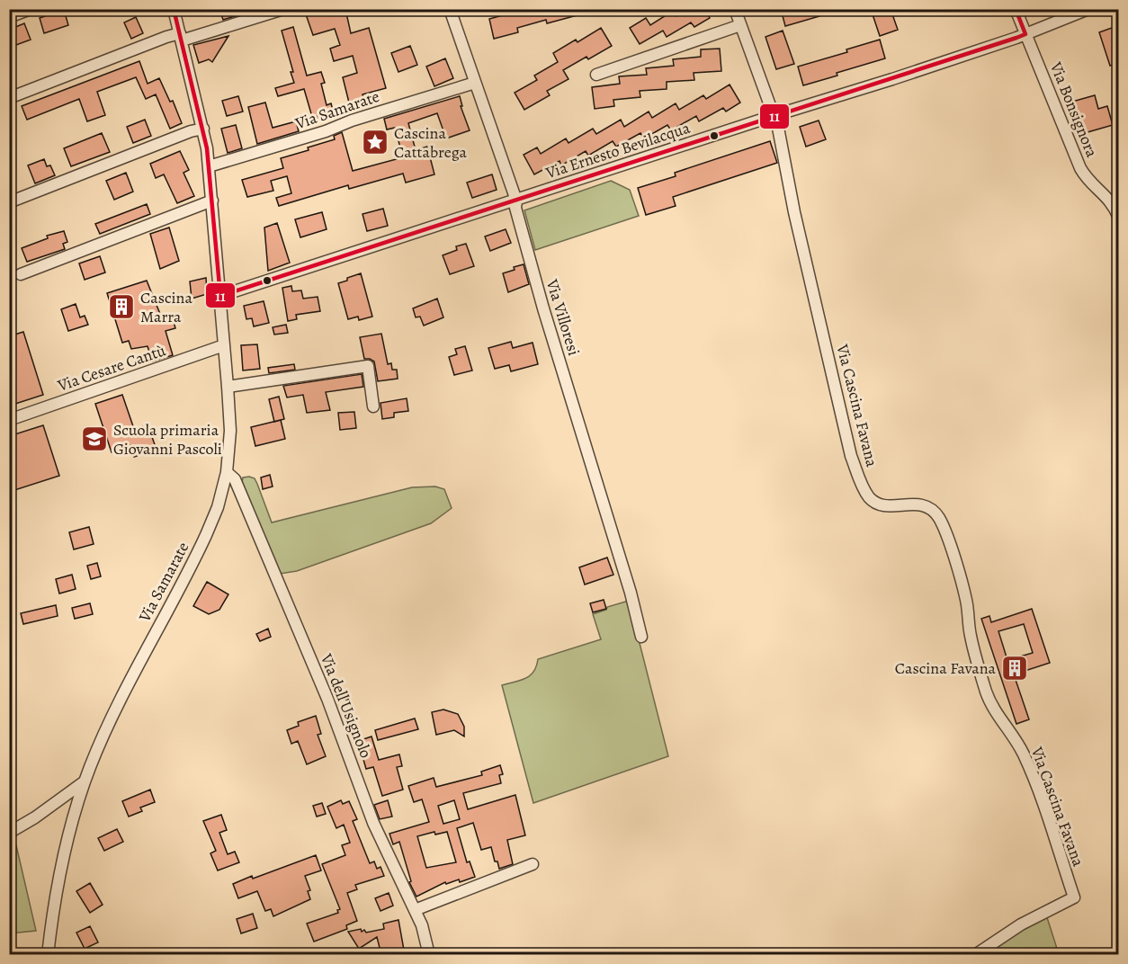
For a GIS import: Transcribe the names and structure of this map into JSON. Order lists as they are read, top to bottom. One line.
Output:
{"streets":{"street":["Via Samarate","Via Bonsignora","Via Ernesto Bevilacqua","Via Villoresi","Via Cesare Cantù","Via Cascina Favana","Via dell'Usignolo"]},"crossings":[["Via Samarate","Via Ernesto Bevilacqua"],["Via Samarate","Via Villoresi"],["Via Samarate","Via Cesare Cantù"],["Via Samarate","Via dell'Usignolo"],["Via Bonsignora","Via Ernesto Bevilacqua"],["Via Ernesto Bevilacqua","Via Villoresi"],["Via Ernesto Bevilacqua","Via Cascina Favana"]],"places":{"place":["Cascina Cattabrega"],"building":["Cascina Marra","Cascina Favana"],"school or university":["Scuola primaria Giovanni Pascoli"]},"lines":["transit line 11"]}
